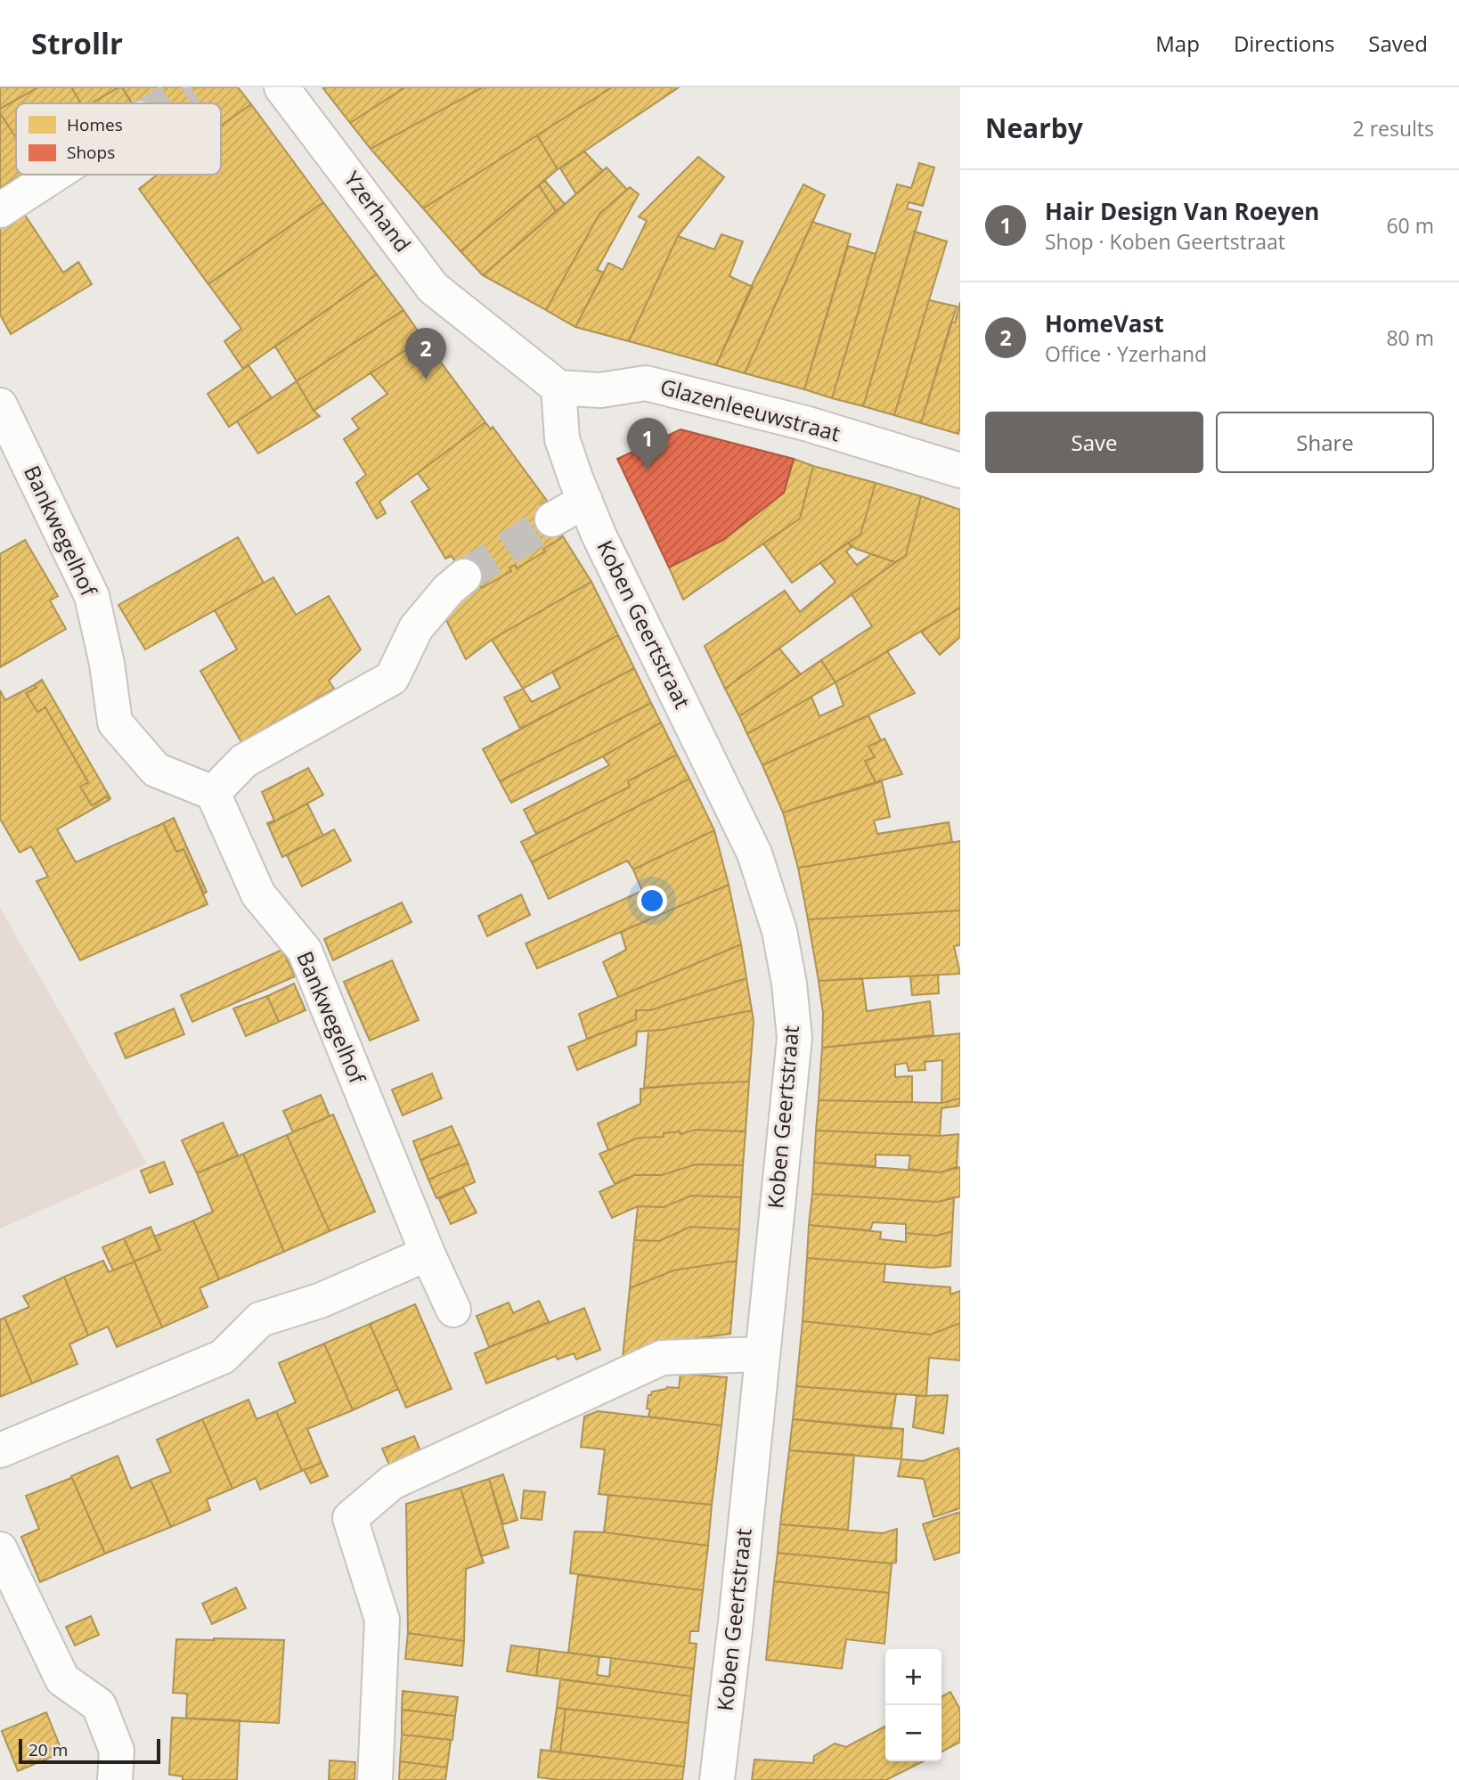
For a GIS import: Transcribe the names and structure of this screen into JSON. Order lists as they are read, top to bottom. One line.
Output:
{"streets":{"street":["Yzerhand","Glazenleeuwstraat","Bankwegelhof","Koben Geertstraat"]},"crossings":[["Yzerhand","Glazenleeuwstraat"],["Yzerhand","Koben Geertstraat"],["Glazenleeuwstraat","Koben Geertstraat"]],"legend":["Homes","Shops"],"scale_bar":"20 m","page":{"header":"Strollr","nav":["Map","Directions","Saved"],"heading":["Nearby","2 results"],"list":[{"mark":"1","name":"Hair Design Van Roeyen","note":"Shop · Koben Geertstraat","value":"60 m"},{"mark":"2","name":"HomeVast","note":"Office · Yzerhand","value":"80 m"}],"pins":["2","1"],"buttons":["Save","Share"],"map_buttons":["+","−"],"scale":"20 m"}}
